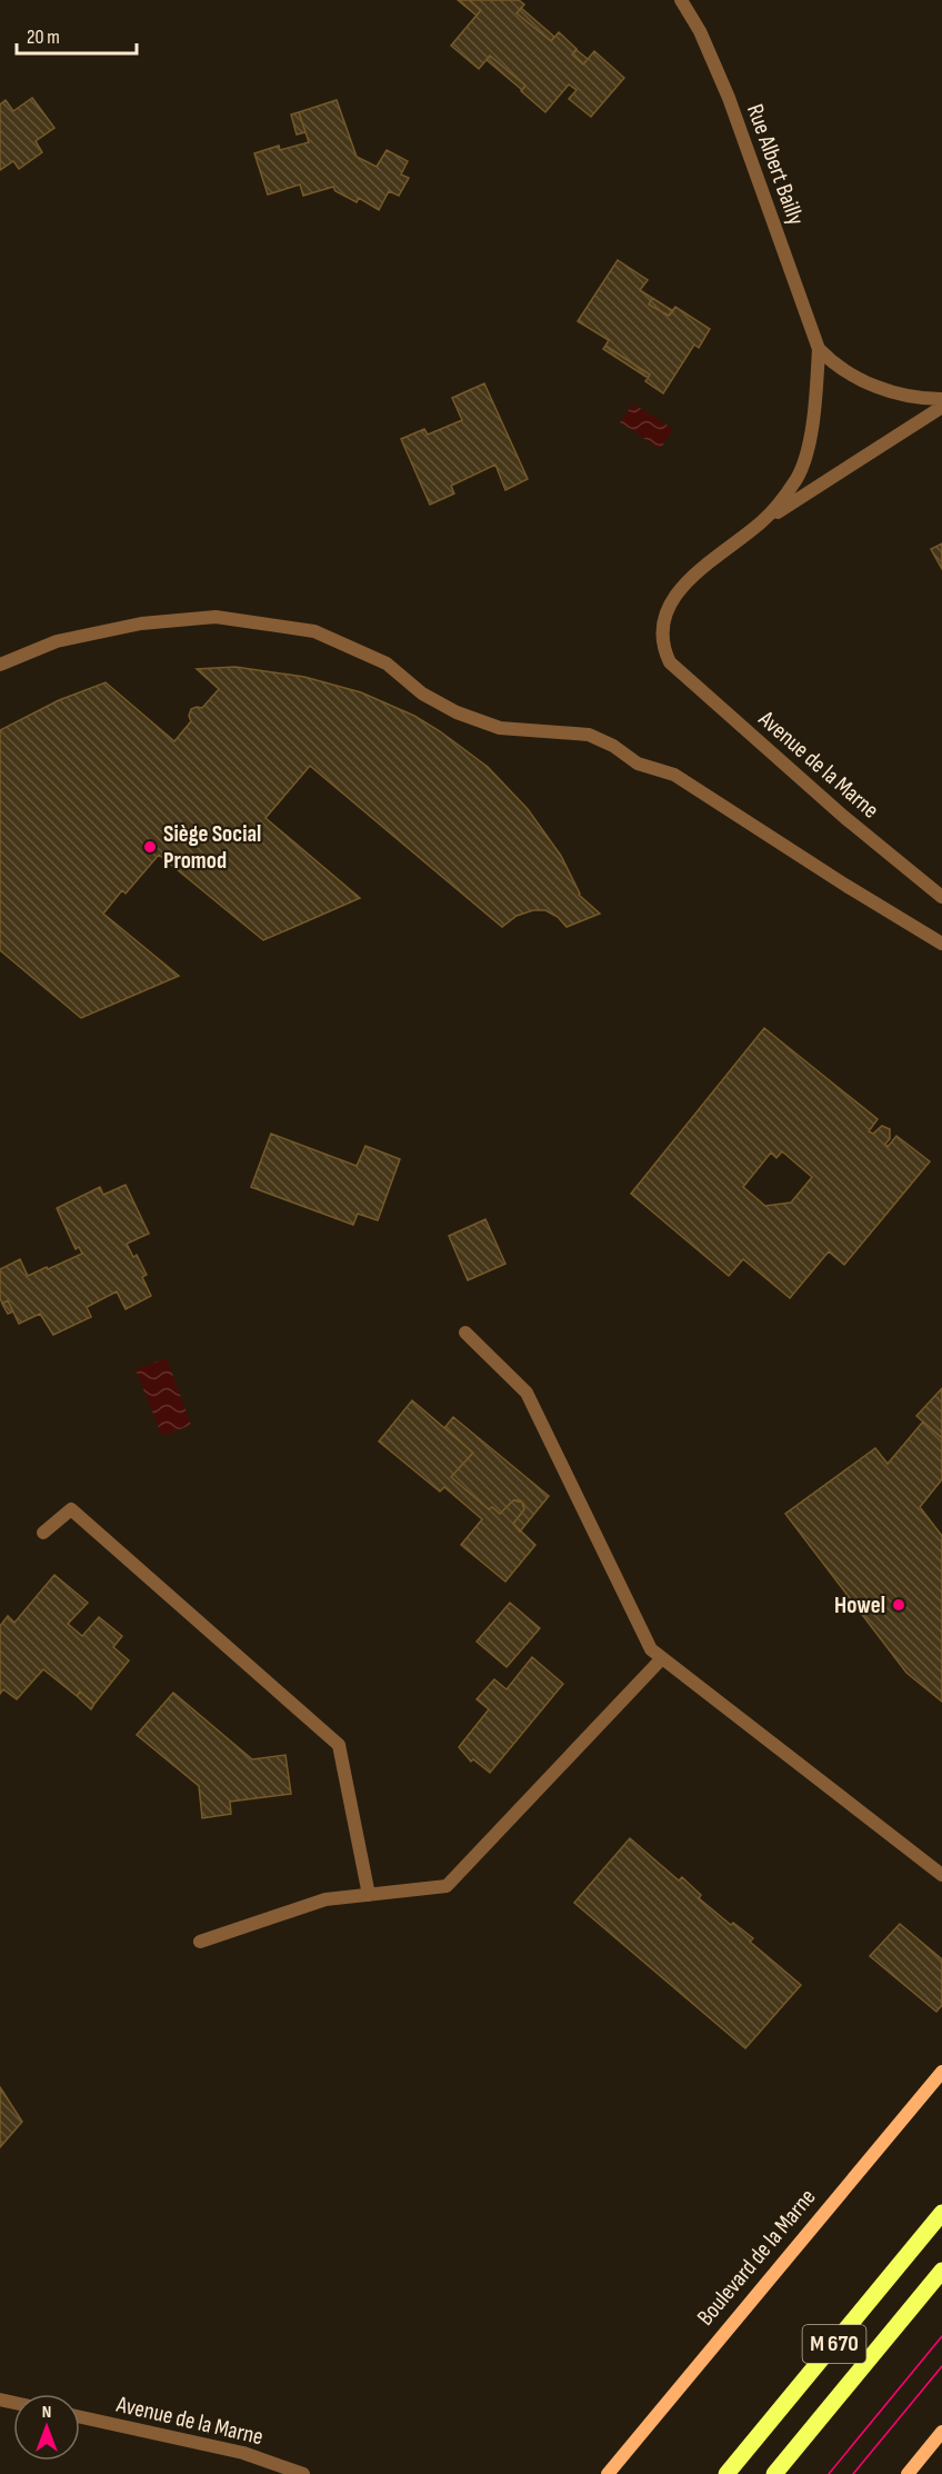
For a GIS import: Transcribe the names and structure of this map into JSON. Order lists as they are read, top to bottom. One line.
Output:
{"streets":{"main road":["M 670"],"street":["Rue Albert Bailly","Avenue de la Marne","Boulevard de la Marne"]},"crossings":[["Rue Albert Bailly","Avenue de la Marne"]],"places":["Siège Social Promod","Howel"],"scale_bar":"20 m","north":"top"}
